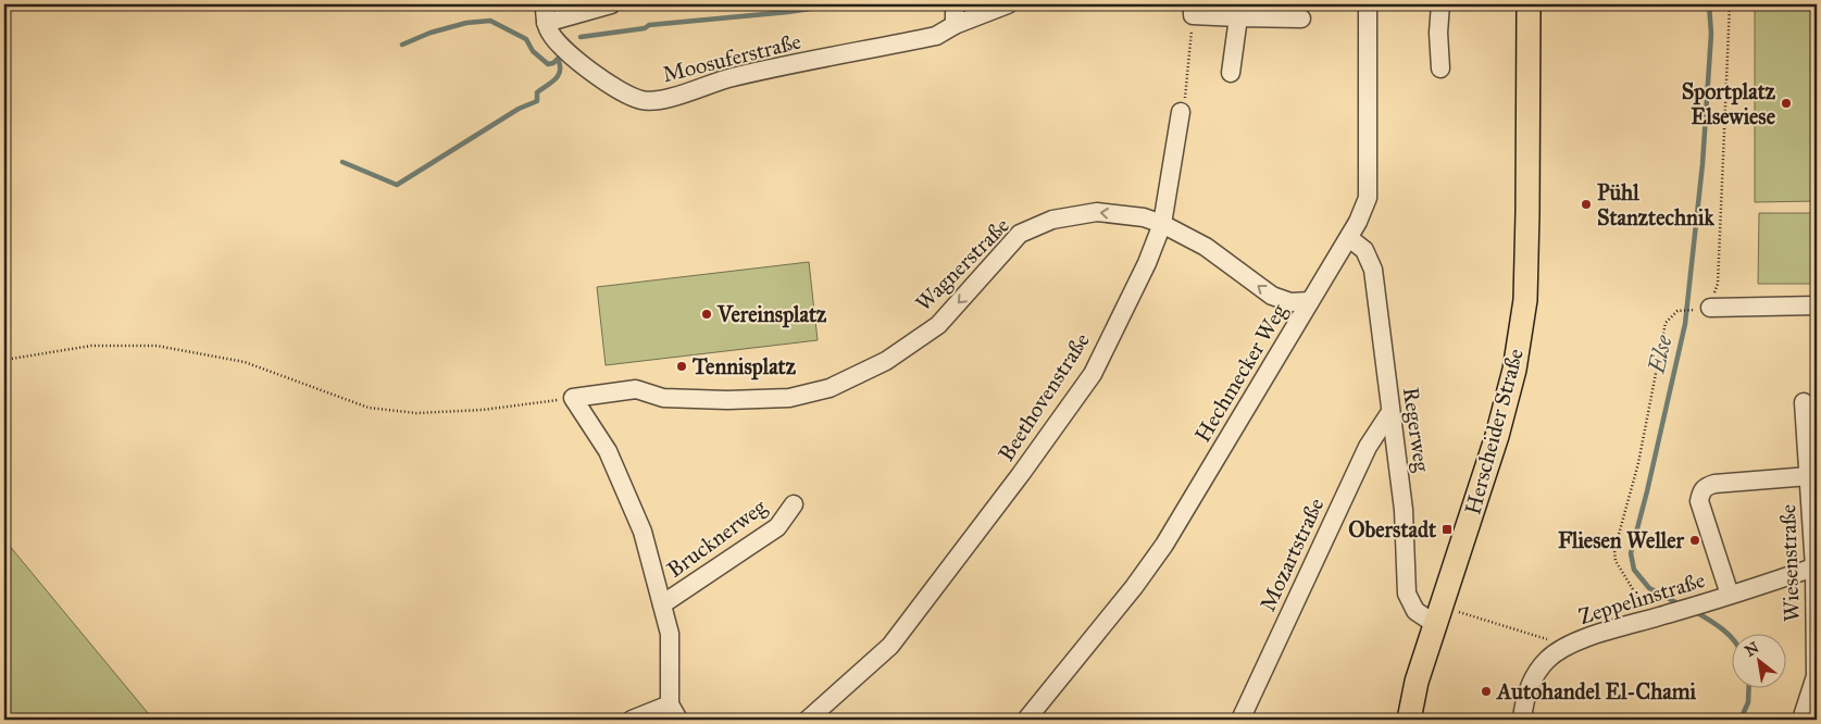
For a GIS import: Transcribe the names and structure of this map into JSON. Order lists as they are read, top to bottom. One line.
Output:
{"streets":{"main road":["Herscheider Straße"],"street":["Moosuferstraße","Wagnerstraße","Hechmecker Weg","Beethovenstraße","Regerweg","Brucknerweg","Mozartstraße","Wiesenstraße","Zeppelinstraße"]},"crossings":[["Wagnerstraße","Hechmecker Weg"],["Wagnerstraße","Beethovenstraße"],["Hechmecker Weg","Regerweg"],["Regerweg","Herscheider Straße"],["Regerweg","Mozartstraße"],["Wiesenstraße","Zeppelinstraße"]],"one_way":["Wagnerstraße"],"water":["Else"],"places":{"other":["Sportplatz Elsewiese","Pühl Stanztechnik","Vereinsplatz","Tennisplatz","Fliesen Weller","Autohandel El-Chami"],"transit":["Oberstadt"]},"north":"top left"}
